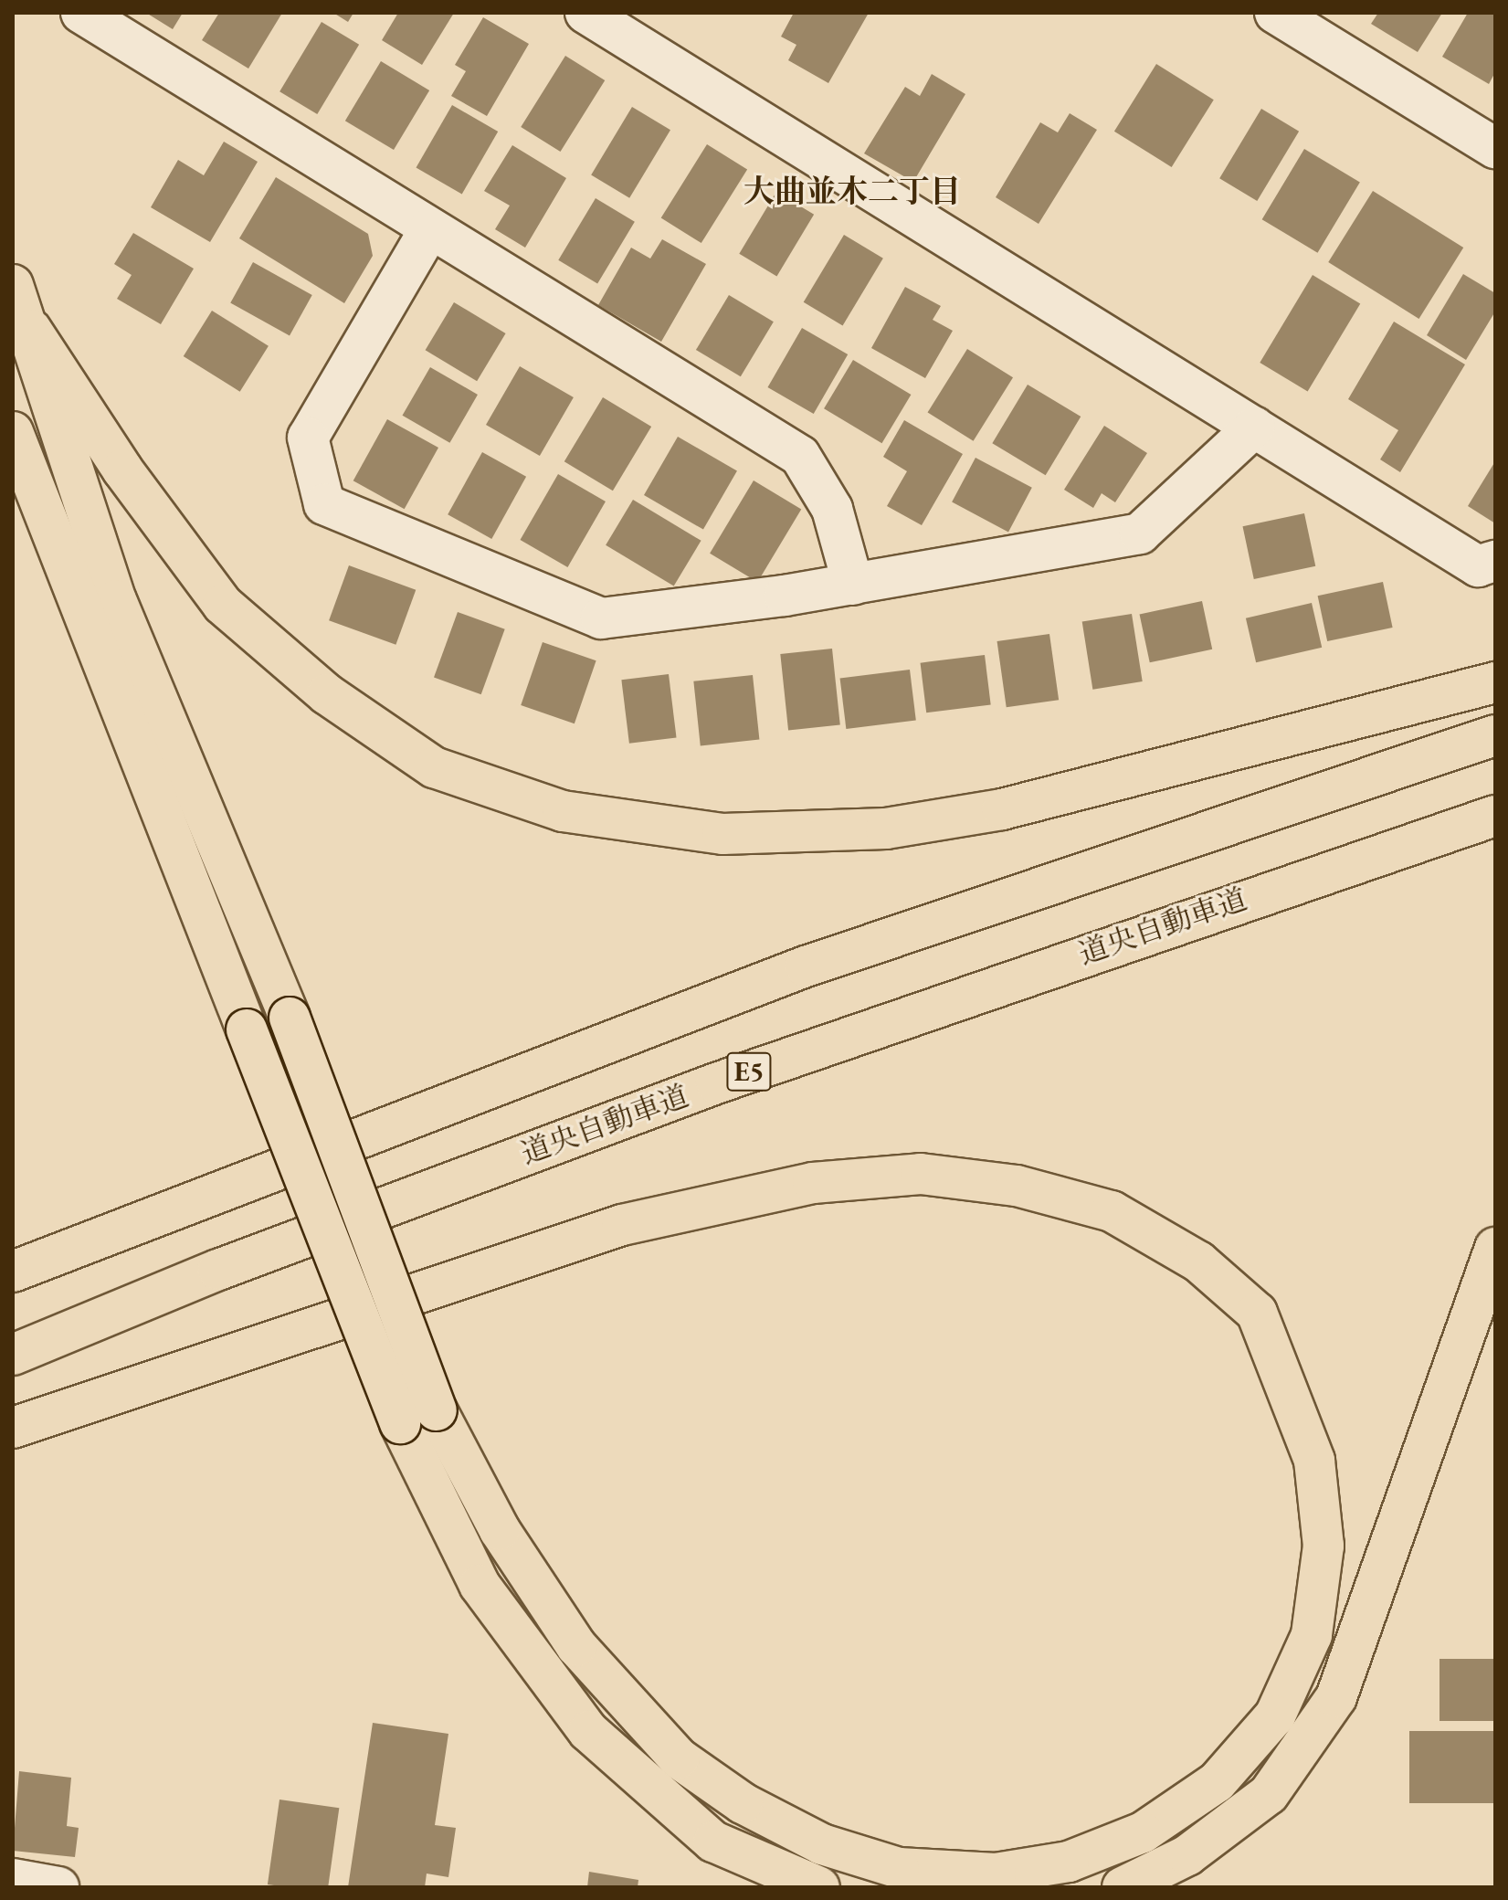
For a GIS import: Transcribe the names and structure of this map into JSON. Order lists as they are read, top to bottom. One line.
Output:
{"streets":{"highway":["道央自動車道","E5"]},"districts":["大曲並木二丁目"]}
